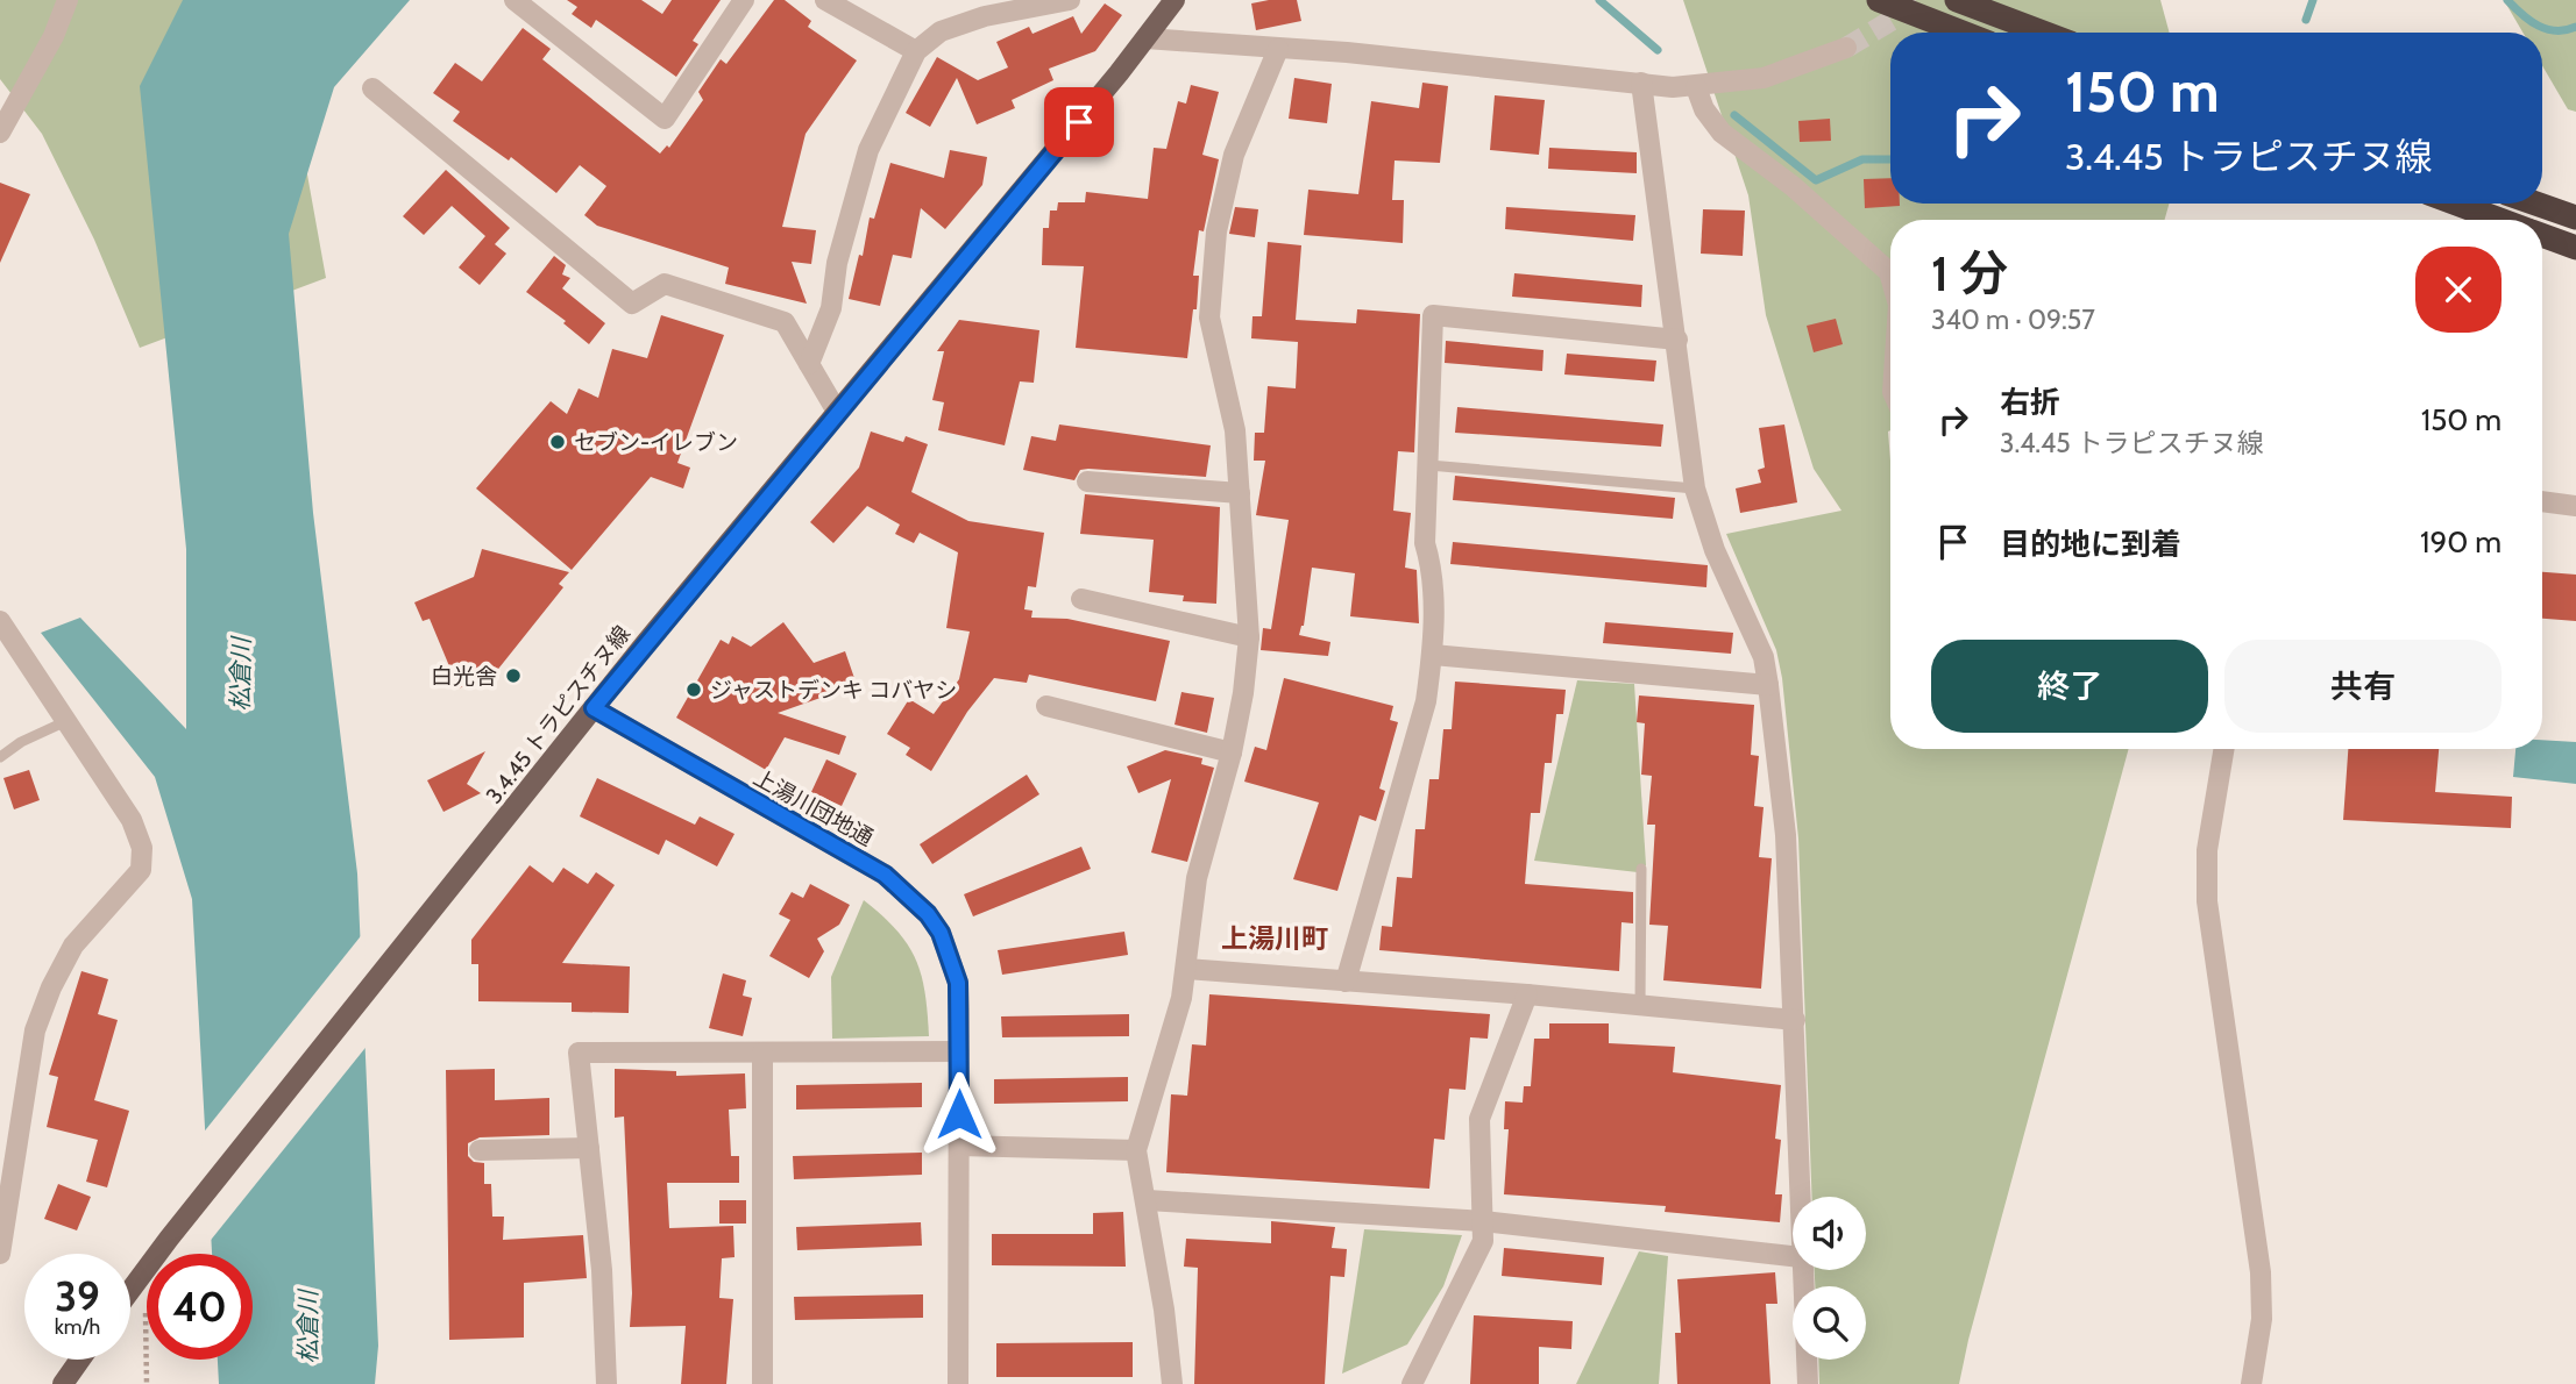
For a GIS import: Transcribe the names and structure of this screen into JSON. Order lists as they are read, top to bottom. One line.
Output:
{"streets":{"main road":["3.4.45 トラピスチヌ線"],"street":["上湯川団地通"]},"crossings":[["3.4.45 トラピスチヌ線","上湯川団地通"]],"districts":["上湯川町"],"water":["松倉川"],"places":["セブン-イレブン","白光舎","ジャストデンキ コバヤシ"],"page":{"turn":["150 m","3.4.45 トラピスチヌ線"],"heading":["1 分","340 m · 09:57"],"list":[{"name":"右折","note":"3.4.45 トラピスチヌ線","value":"150 m"},{"name":"目的地に到着","value":"190 m"}],"buttons":["終了","共有"],"speed":"39 km/h","limit":"40"}}
